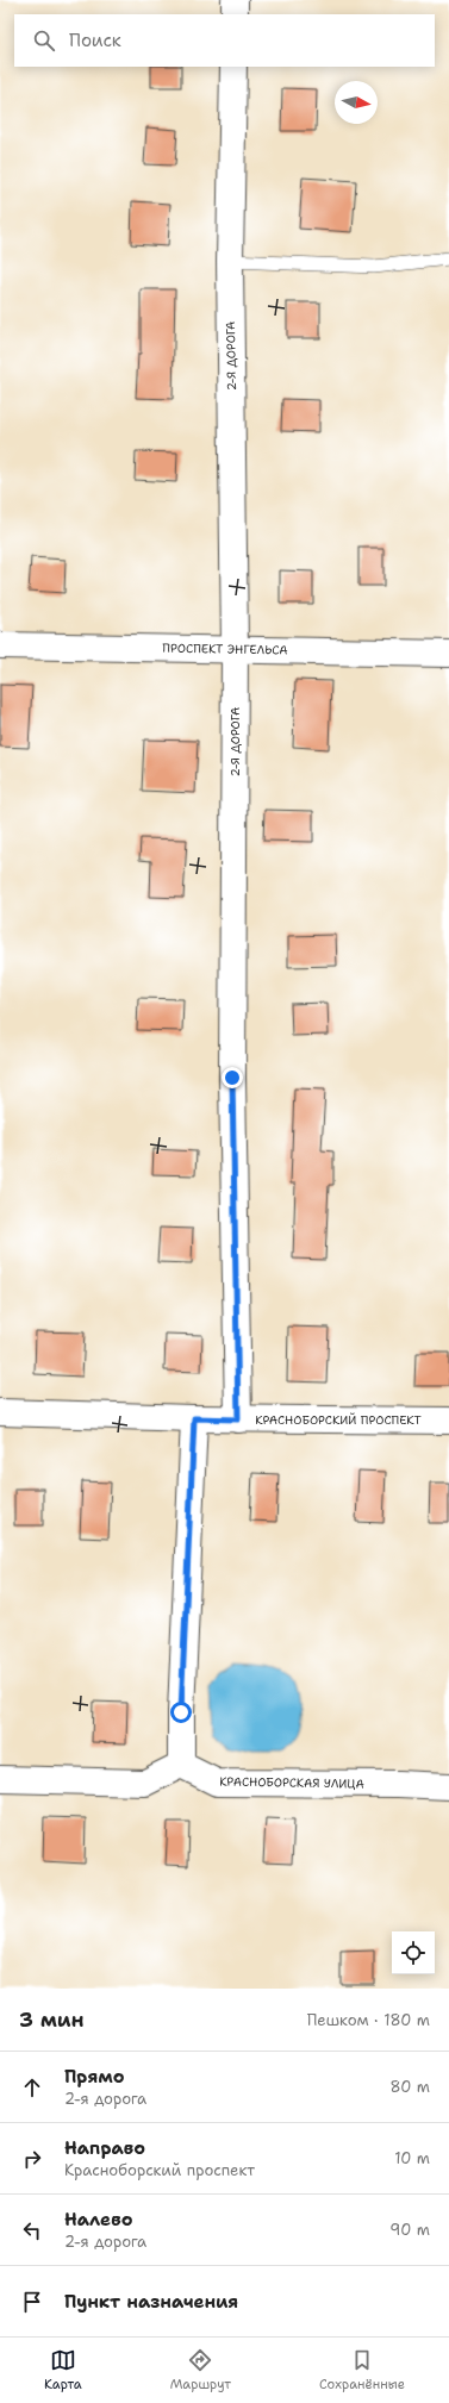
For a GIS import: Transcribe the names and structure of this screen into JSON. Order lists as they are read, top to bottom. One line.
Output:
{"streets":{"street":["2-Я ДОРОГА","ПРОСПЕКТ ЭНГЕЛЬСА","КРАСНОБОРСКИЙ ПРОСПЕКТ","КРАСНОБОРСКАЯ УЛИЦА"]},"crossings":[["2-Я ДОРОГА","ПРОСПЕКТ ЭНГЕЛЬСА"],["2-Я ДОРОГА","КРАСНОБОРСКИЙ ПРОСПЕКТ"]],"north":"right","page":{"search":"Поиск","heading":["3 мин","Пешком · 180 m"],"list":[["Прямо","2-я дорога","80 m"],["Направо","Красноборский проспект","10 m"],["Налево","2-я дорога","90 m"],"Пункт назначения"],"nav":["Карта","Маршрут","Сохранённые"]}}
